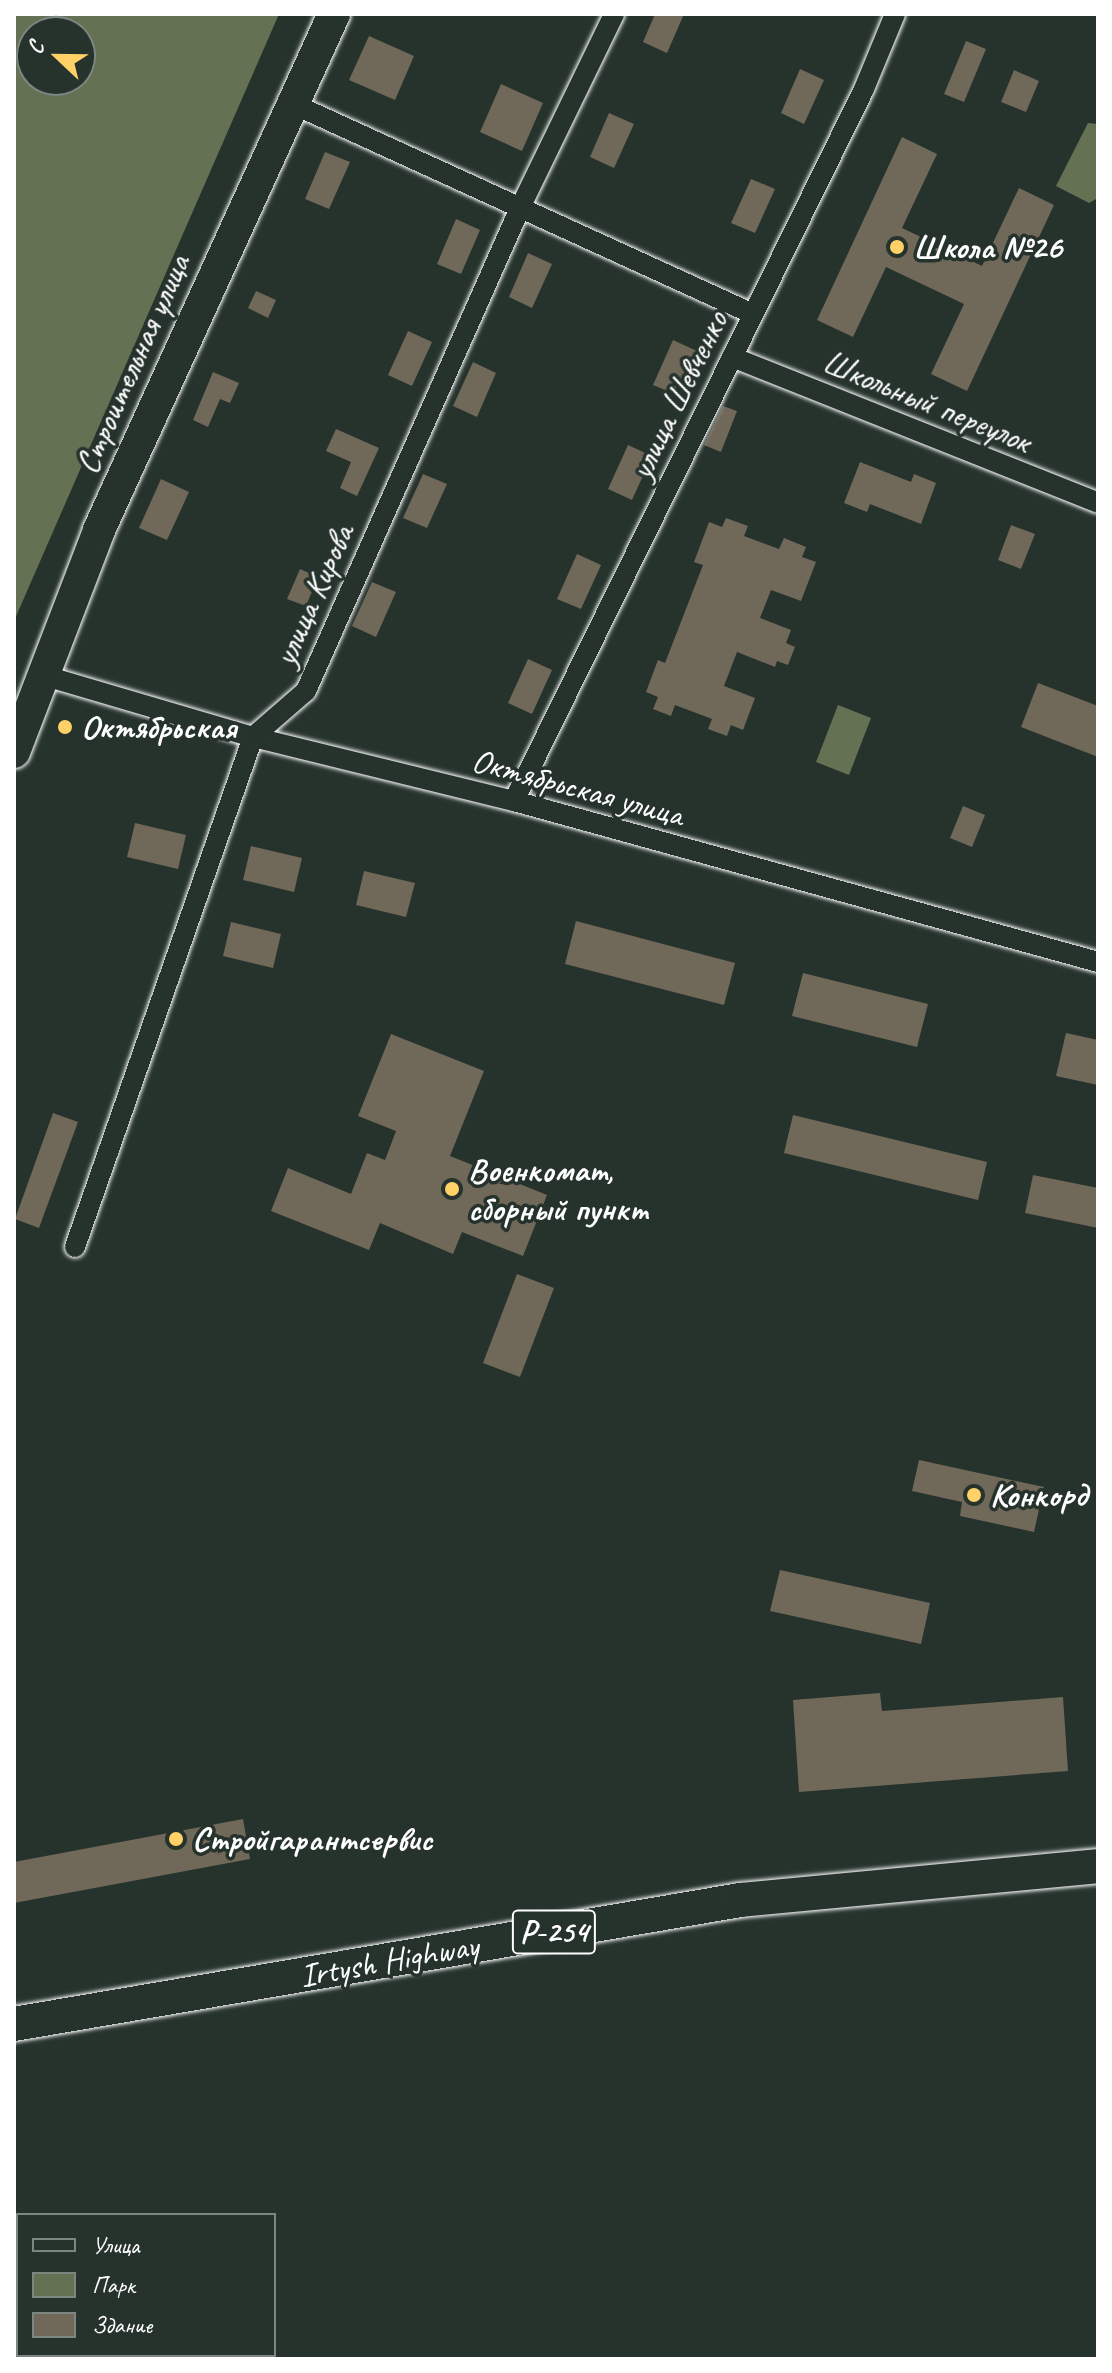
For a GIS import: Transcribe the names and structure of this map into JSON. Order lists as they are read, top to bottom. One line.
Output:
{"streets":{"highway":["Р-254","Irtysh Highway"],"main road":["Строительная улица"],"street":["улица Шевченко","Школьный переулок","улица Кирова","Октябрьская улица"]},"crossings":[["Строительная улица","Октябрьская улица"],["улица Шевченко","Школьный переулок"],["улица Шевченко","Октябрьская улица"],["улица Кирова","Октябрьская улица"]],"places":["Школа №26","Октябрьская","Военкомат, сборный пункт","Конкорд","Стройгарантсервис"],"legend":["Улица","Парк","Здание"],"north":"left"}
